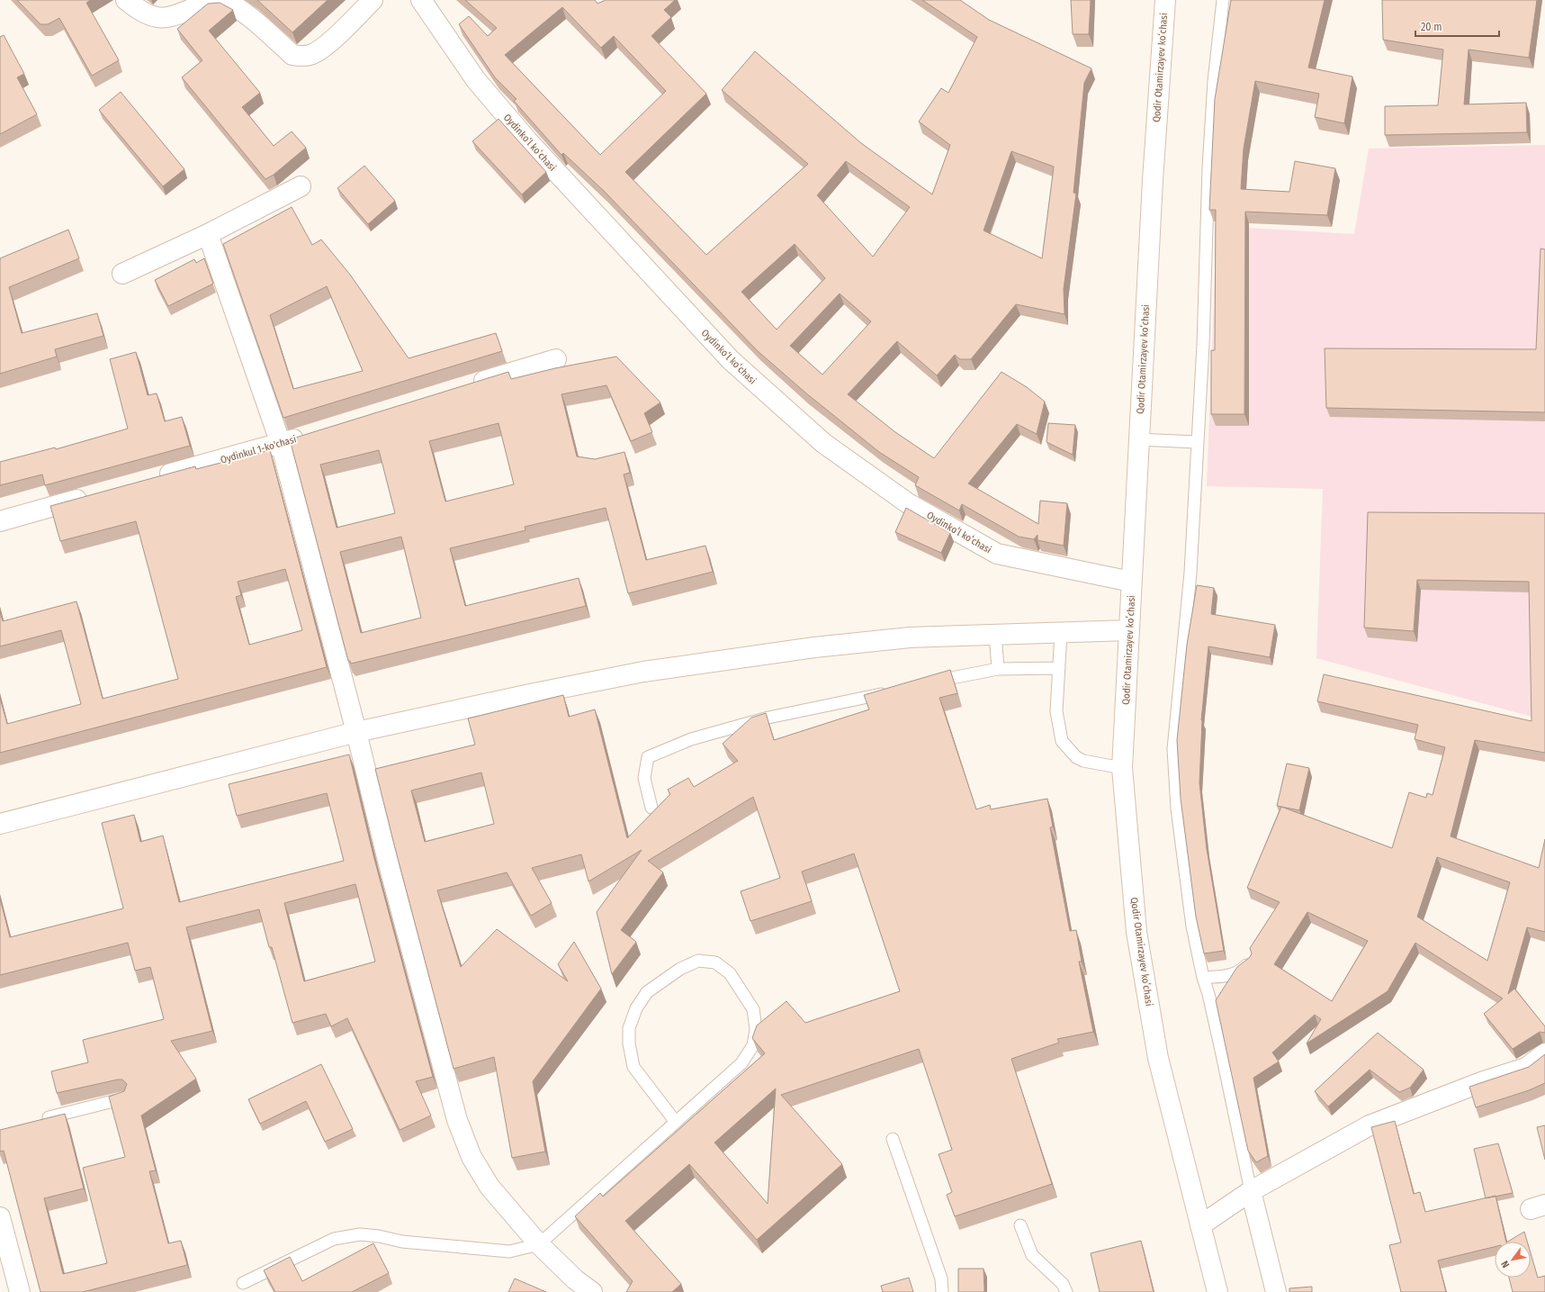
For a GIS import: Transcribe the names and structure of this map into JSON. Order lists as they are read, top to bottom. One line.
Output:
{"streets":{"street":["Qodir Otamirzayev koʻchasi","Oydinkoʻl koʻchasi","Oydinkul 1-ko'chasi"]},"crossings":[["Qodir Otamirzayev koʻchasi","Oydinkoʻl koʻchasi"]],"scale_bar":"20 m","north":"bottom left"}
